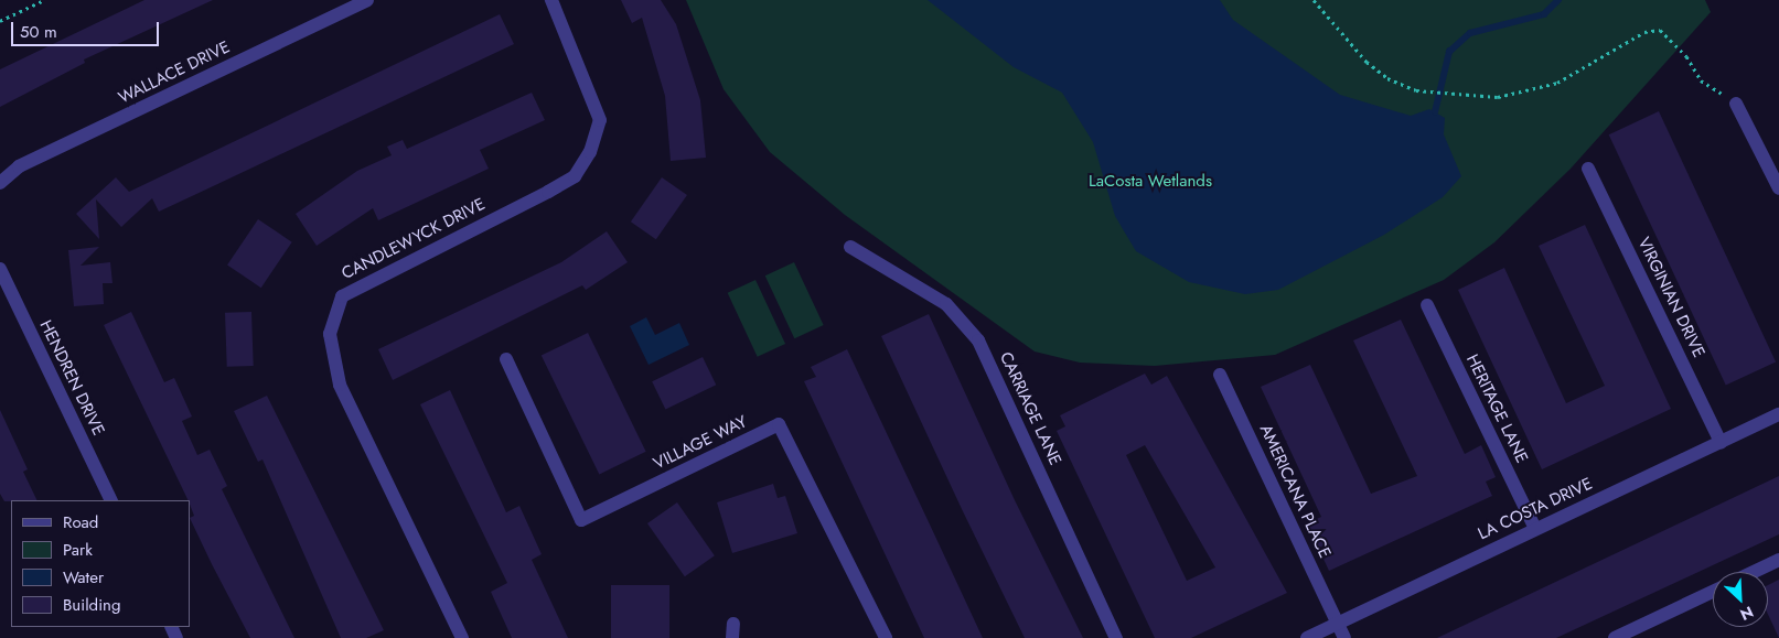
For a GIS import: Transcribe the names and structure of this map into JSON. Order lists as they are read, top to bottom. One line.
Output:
{"streets":{"street":["WALLACE DRIVE","CANDLEWYCK DRIVE","VIRGINIAN DRIVE","HENDREN DRIVE","CARRIAGE LANE","HERITAGE LANE","VILLAGE WAY","AMERICANA PLACE","LA COSTA DRIVE"]},"crossings":[["VIRGINIAN DRIVE","LA COSTA DRIVE"],["HERITAGE LANE","LA COSTA DRIVE"],["AMERICANA PLACE","LA COSTA DRIVE"]],"parks":["LaCosta Wetlands"],"legend":["Road","Park","Water","Building"],"scale_bar":"50 m","north":"bottom right"}
